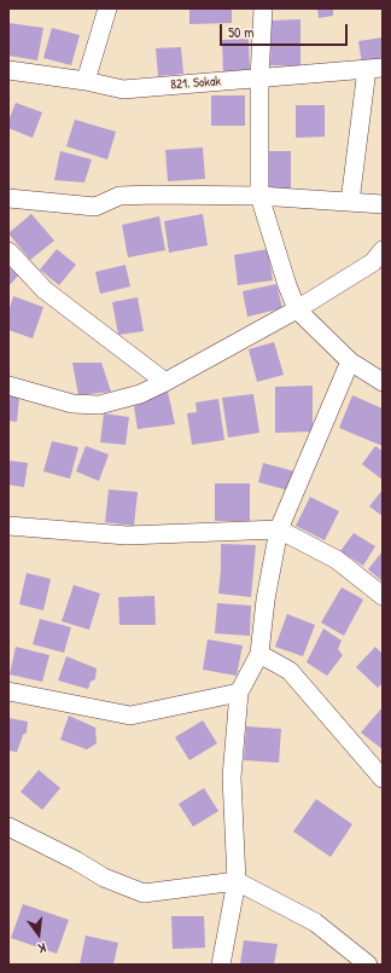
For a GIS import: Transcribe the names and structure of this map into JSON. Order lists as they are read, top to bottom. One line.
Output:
{"streets":{"street":["821. Sokak"]},"scale_bar":"50 m","north":"bottom"}
